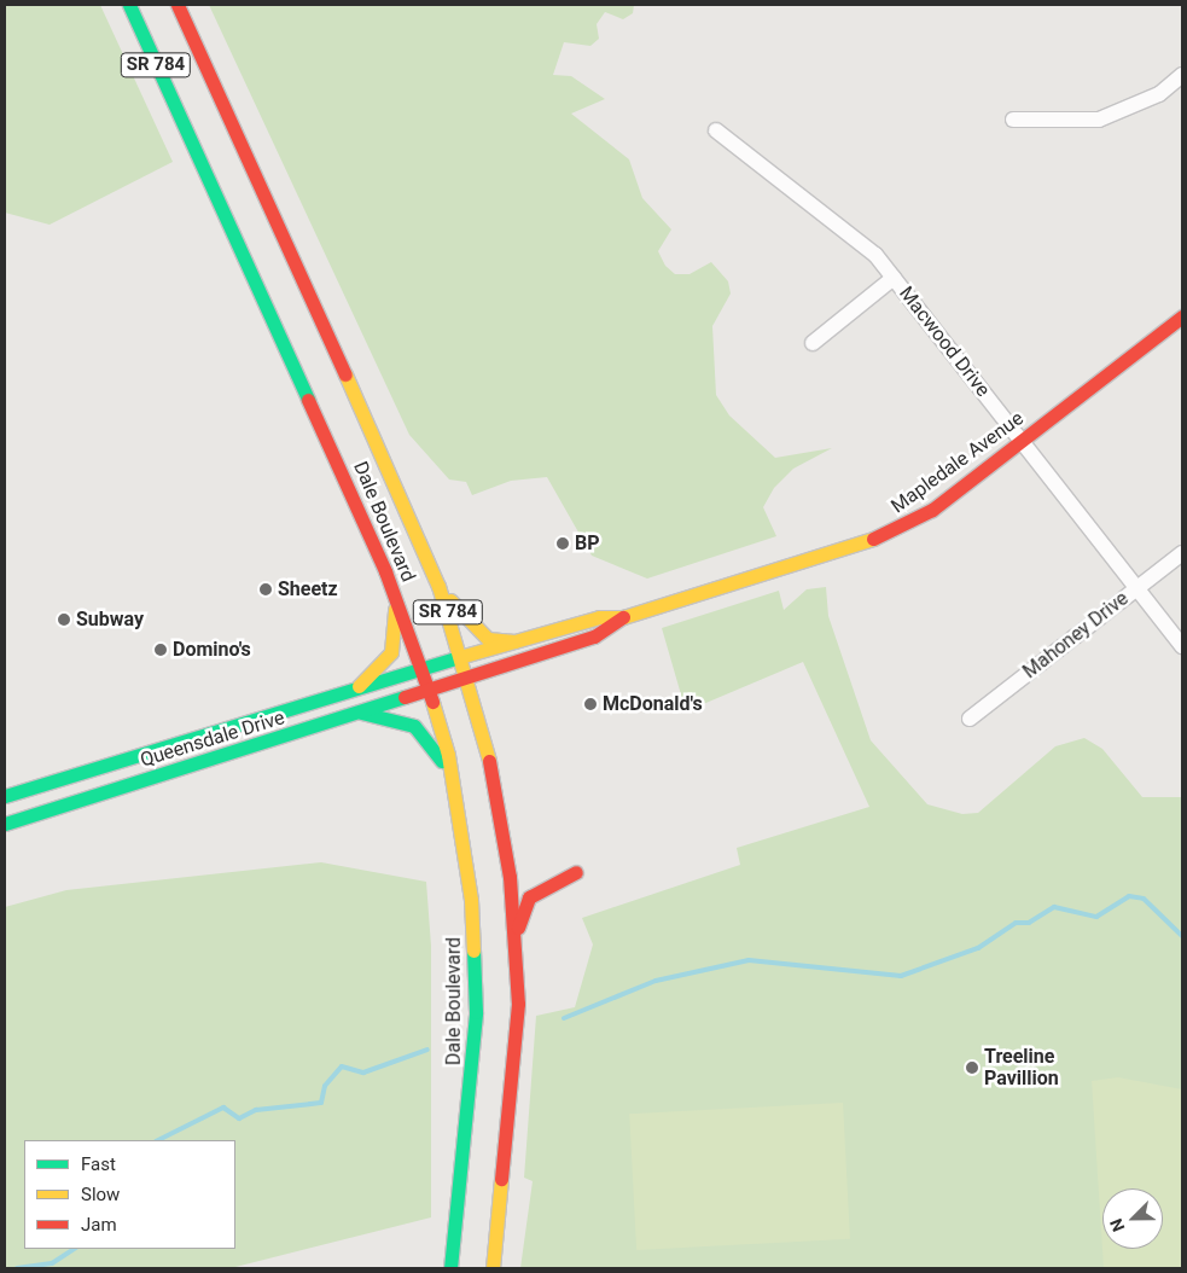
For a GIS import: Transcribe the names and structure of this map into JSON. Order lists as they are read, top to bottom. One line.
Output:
{"streets":{"main road":["SR 784","Mapledale Avenue","Dale Boulevard","Queensdale Drive"],"street":["Macwood Drive","Mahoney Drive"]},"crossings":[["Macwood Drive","Mapledale Avenue"],["Macwood Drive","Mahoney Drive"],["Mapledale Avenue","Dale Boulevard"],["Mapledale Avenue","Queensdale Drive"],["Dale Boulevard","Queensdale Drive"]],"places":["BP","Sheetz","Subway","Domino's","McDonald's","Treeline Pavillion"],"legend":["Fast","Slow","Jam"],"north":"bottom left"}
